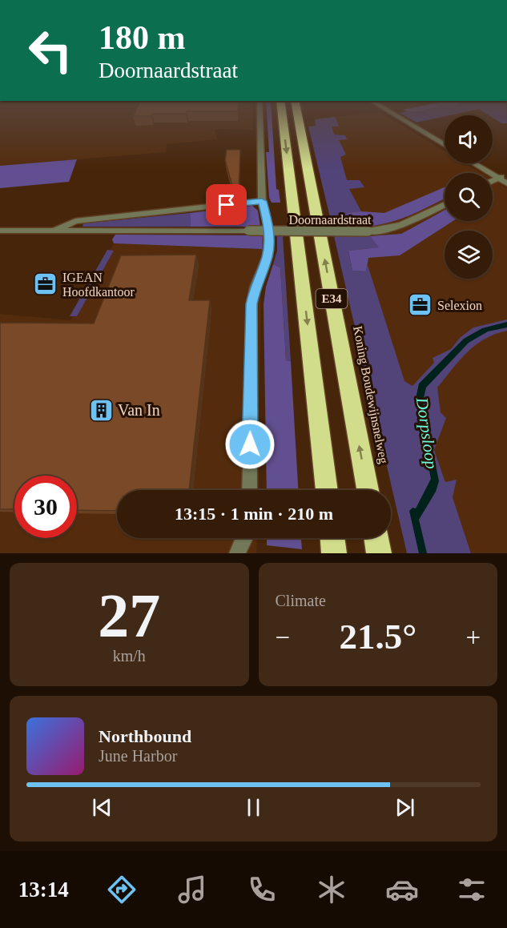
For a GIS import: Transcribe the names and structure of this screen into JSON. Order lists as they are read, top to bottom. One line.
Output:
{"streets":{"highway":["E34","Koning Boudewijnsnelweg"],"street":["Doornaardstraat"]},"water":["Dorpsloop"],"places":{"office":["IGEAN Hoofdkantoor","Selexion"],"building":["Van In"]},"page":{"turn":["180 m","Doornaardstraat"],"limit":"30","trip":"13:15 · 1 min · 210 m","tile":[["27","km/h"],"Climate"],"heat":["−","21.5°","+"],"song":["Northbound","June Harbor"],"tabs":"13:14"}}
